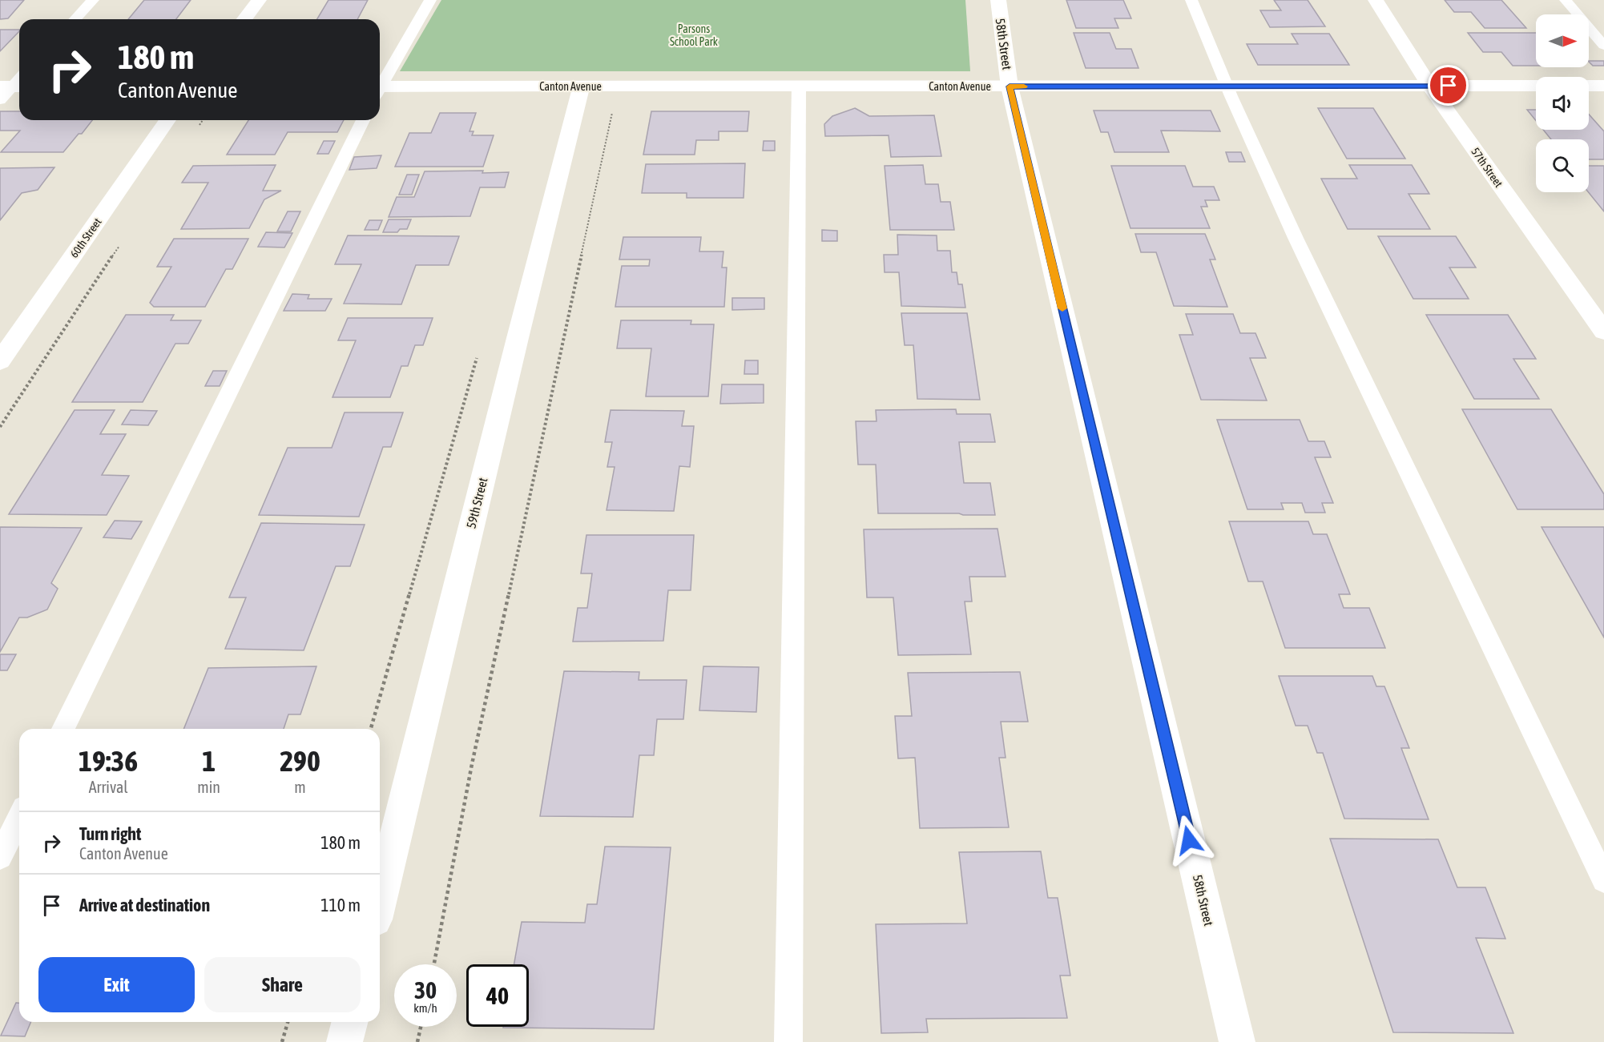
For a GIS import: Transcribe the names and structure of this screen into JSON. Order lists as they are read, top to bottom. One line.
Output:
{"streets":{"street":["58th Street","Canton Avenue","57th Street","60th Street","59th Street"]},"crossings":[["58th Street","Canton Avenue"],["Canton Avenue","57th Street"],["Canton Avenue","59th Street"]],"parks":["Parsons School Park"],"north":"right","page":{"turn":["180 m","Canton Avenue"],"eta":["19:36","Arrival","1","min","290","m"],"list":[{"name":"Turn right","note":"Canton Avenue","value":"180 m"},{"name":"Arrive at destination","value":"110 m"}],"buttons":["Exit","Share"],"speed":"30 km/h","limit":"40"}}
